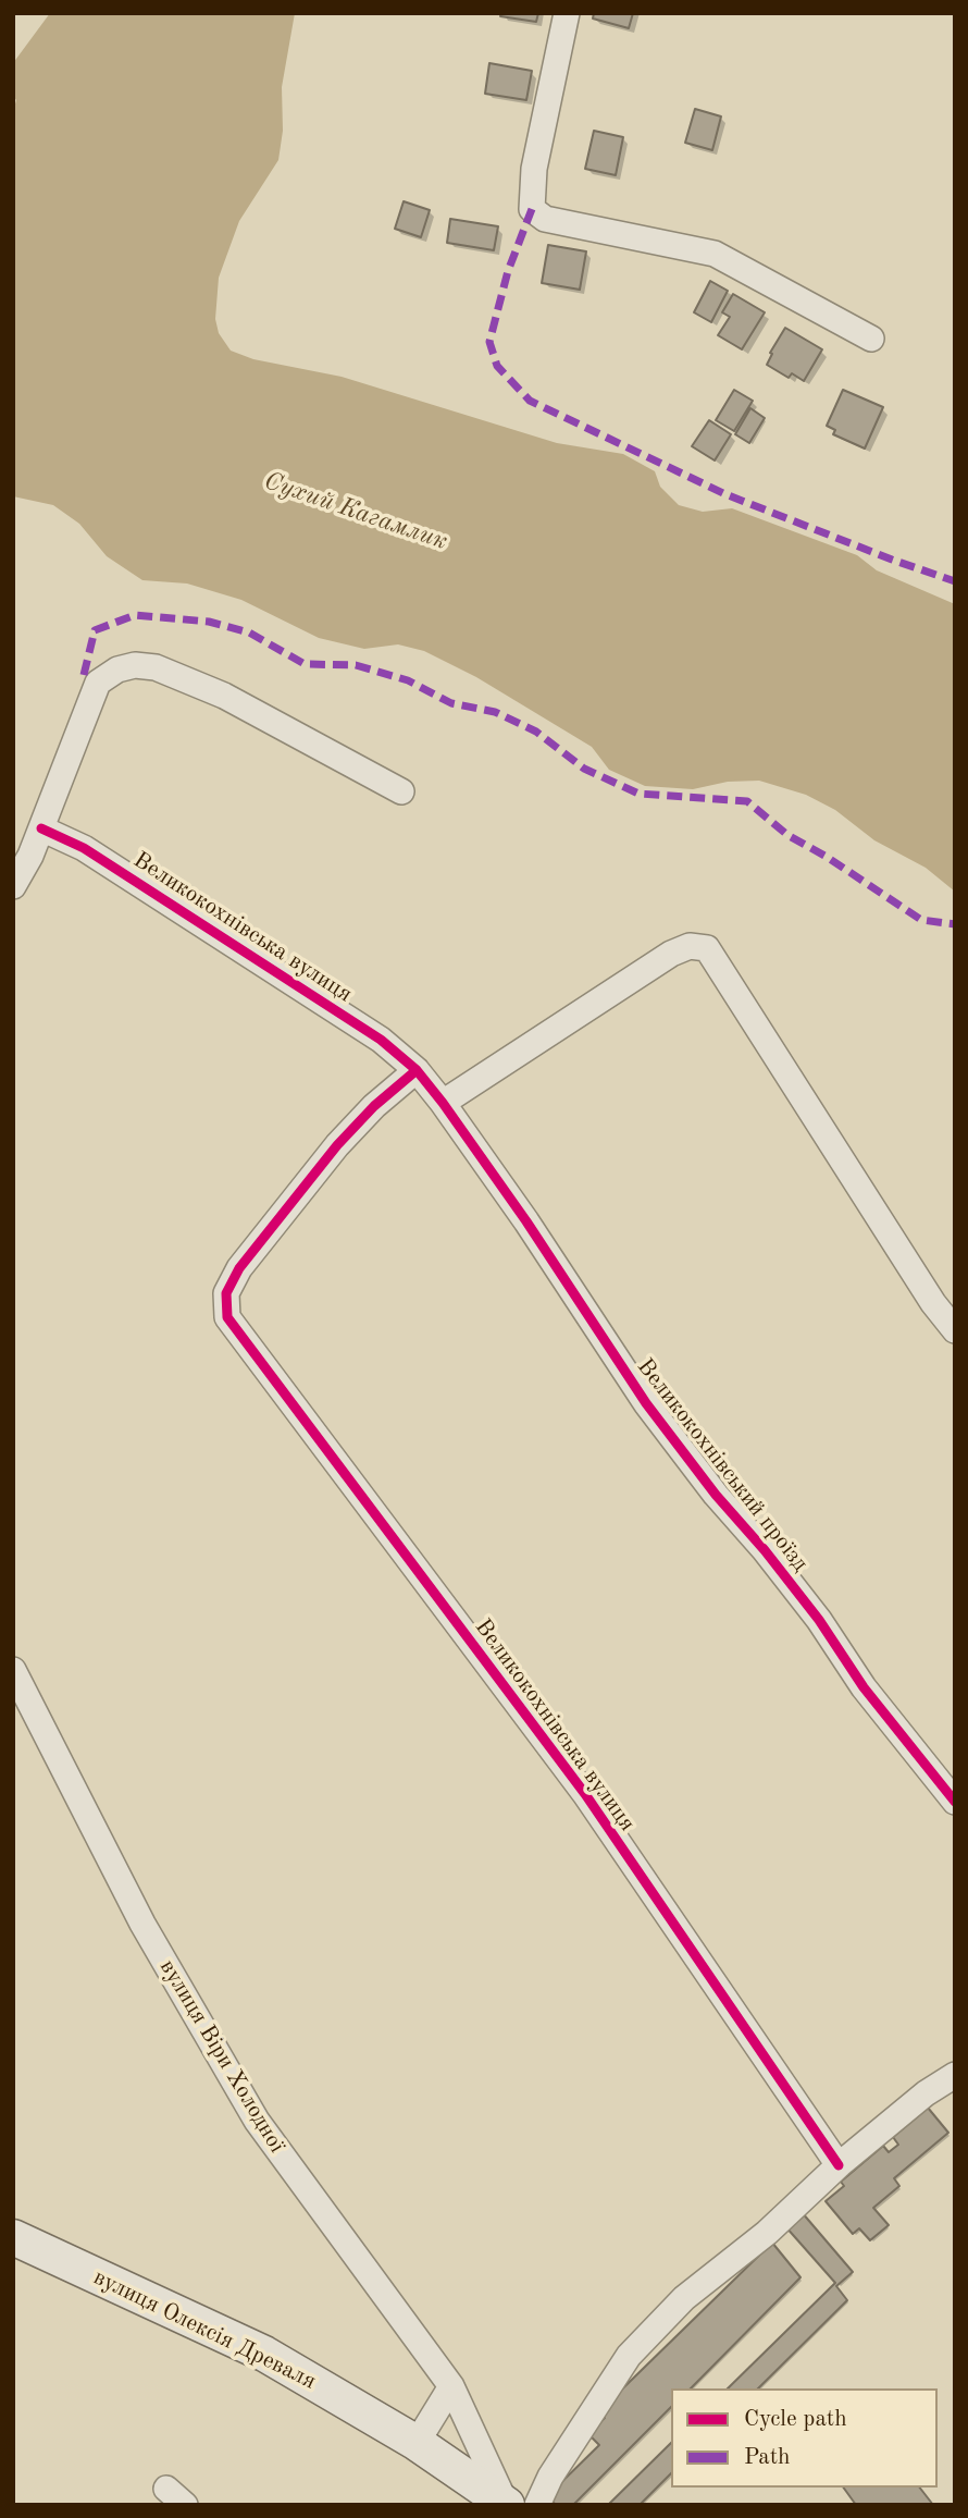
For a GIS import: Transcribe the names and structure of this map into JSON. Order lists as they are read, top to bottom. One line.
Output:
{"streets":{"street":["Великокохнівська вулиця","Великокохнівський проїзд","вулиця Віри Холодної","вулиця Олексія Древаля"]},"crossings":[["Великокохнівська вулиця","Великокохнівський проїзд"],["вулиця Віри Холодної","вулиця Олексія Древаля"]],"water":["Сухий Кагамлик"],"legend":["Cycle path","Path"]}
